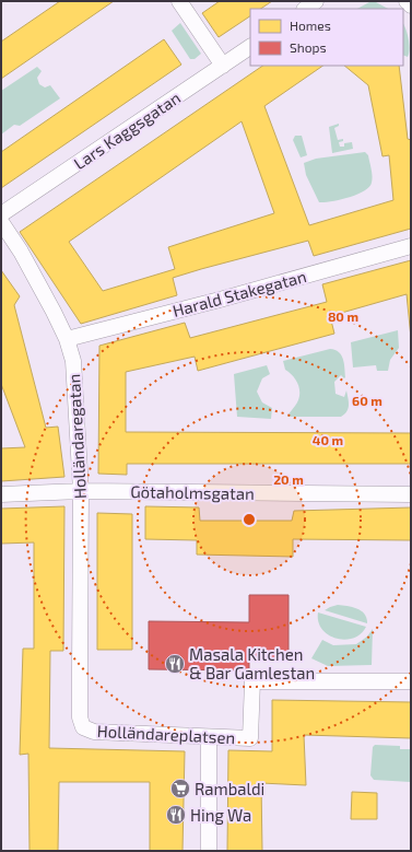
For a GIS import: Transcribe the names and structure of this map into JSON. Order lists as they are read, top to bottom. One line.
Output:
{"streets":{"street":["Lars Kaggsgatan","Harald Stakegatan","Holländaregatan","Götaholmsgatan","Holländareplatsen"]},"crossings":[["Harald Stakegatan","Holländaregatan"],["Holländaregatan","Götaholmsgatan"],["Holländaregatan","Holländareplatsen"]],"places":{"restaurant":["Masala Kitchen & Bar Gamlestan","Hing Wa"],"supermarket":["Rambaldi"]},"legend":["Homes","Shops"],"rings":["80 m","60 m","40 m","20 m"]}
